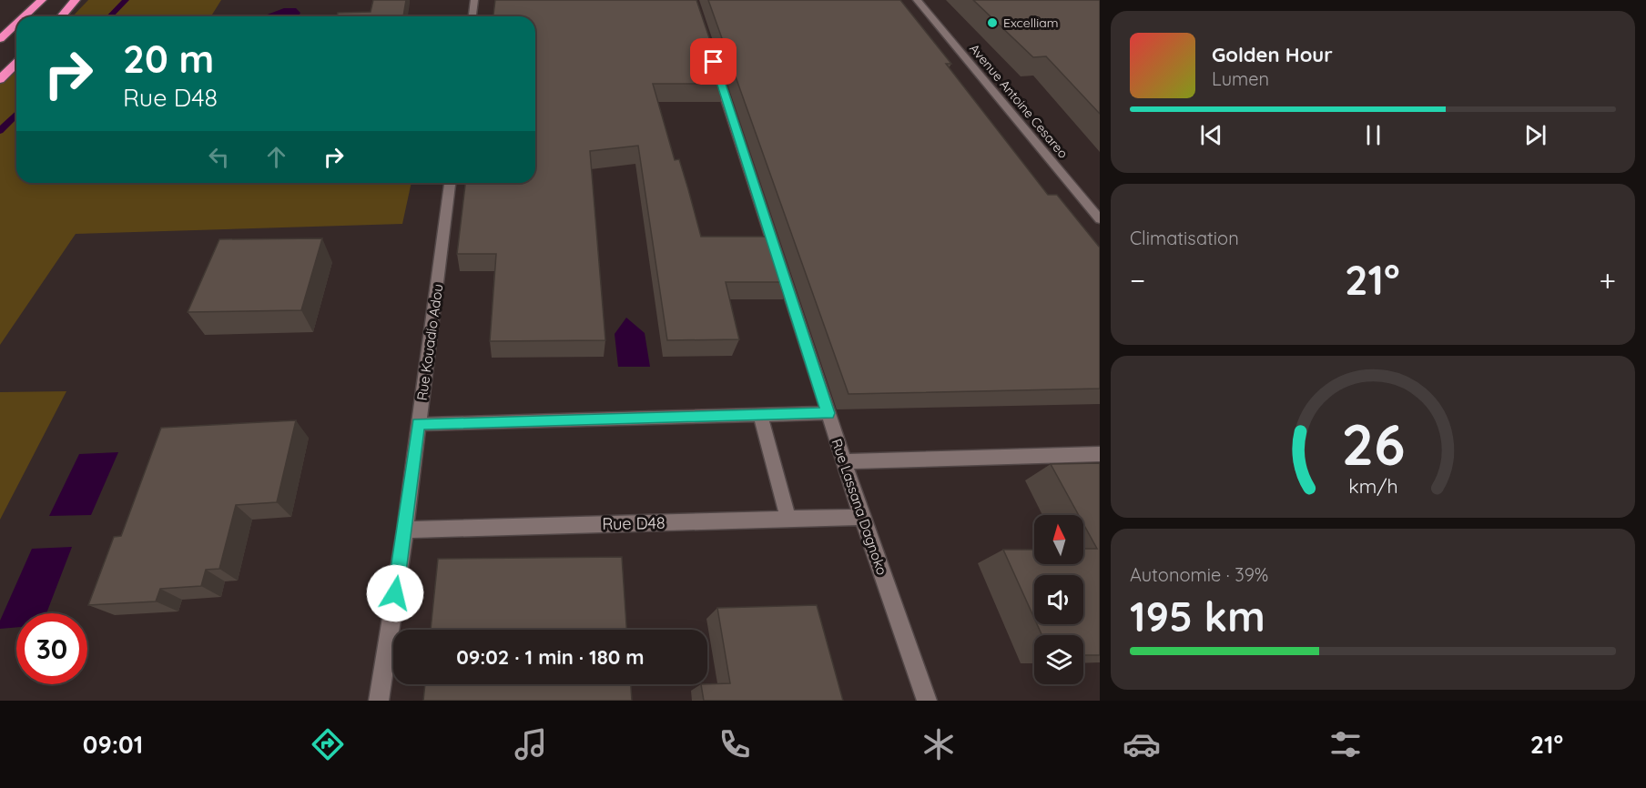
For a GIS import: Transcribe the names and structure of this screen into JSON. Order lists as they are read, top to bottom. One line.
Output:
{"streets":{"street":["Avenue Antoine Cesareo","Rue Kouadio Adou","Rue Lassana Dagnoko","Rue D48"]},"crossings":[["Rue Kouadio Adou","Rue D48"],["Rue Lassana Dagnoko","Rue D48"]],"places":["Excelliam"],"north":"top","page":{"turn":["20 m","Rue D48"],"song":["Golden Hour","Lumen"],"tile":["Climatisation",["Autonomie · 39%","195 km"]],"heat":["−","21°","+"],"limit":"30","trip":"09:02 · 1 min · 180 m","tabs":["09:01","21°"],"gauge":["26","km/h"]}}
